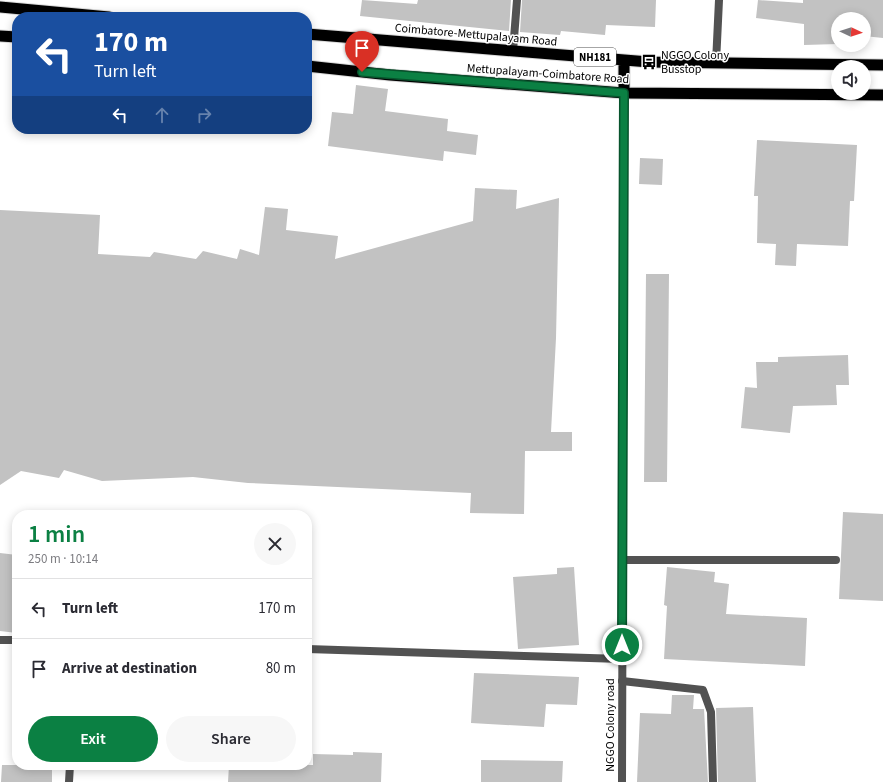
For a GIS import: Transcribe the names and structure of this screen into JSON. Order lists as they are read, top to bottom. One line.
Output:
{"streets":{"highway":["Coimbatore-Mettupalayam Road","NH181","Mettupalayam-Coimbatore Road"],"street":["NGGO Colony road"]},"crossings":[["Mettupalayam-Coimbatore Road","NGGO Colony road"]],"places":{"bus stop":["NGGO Colony Busstop"]},"north":"right","page":{"turn":["170 m","Turn left"],"heading":["1 min","250 m · 10:14"],"list":[{"name":"Turn left","value":"170 m"},{"name":"Arrive at destination","value":"80 m"}],"buttons":["Exit","Share"]}}
